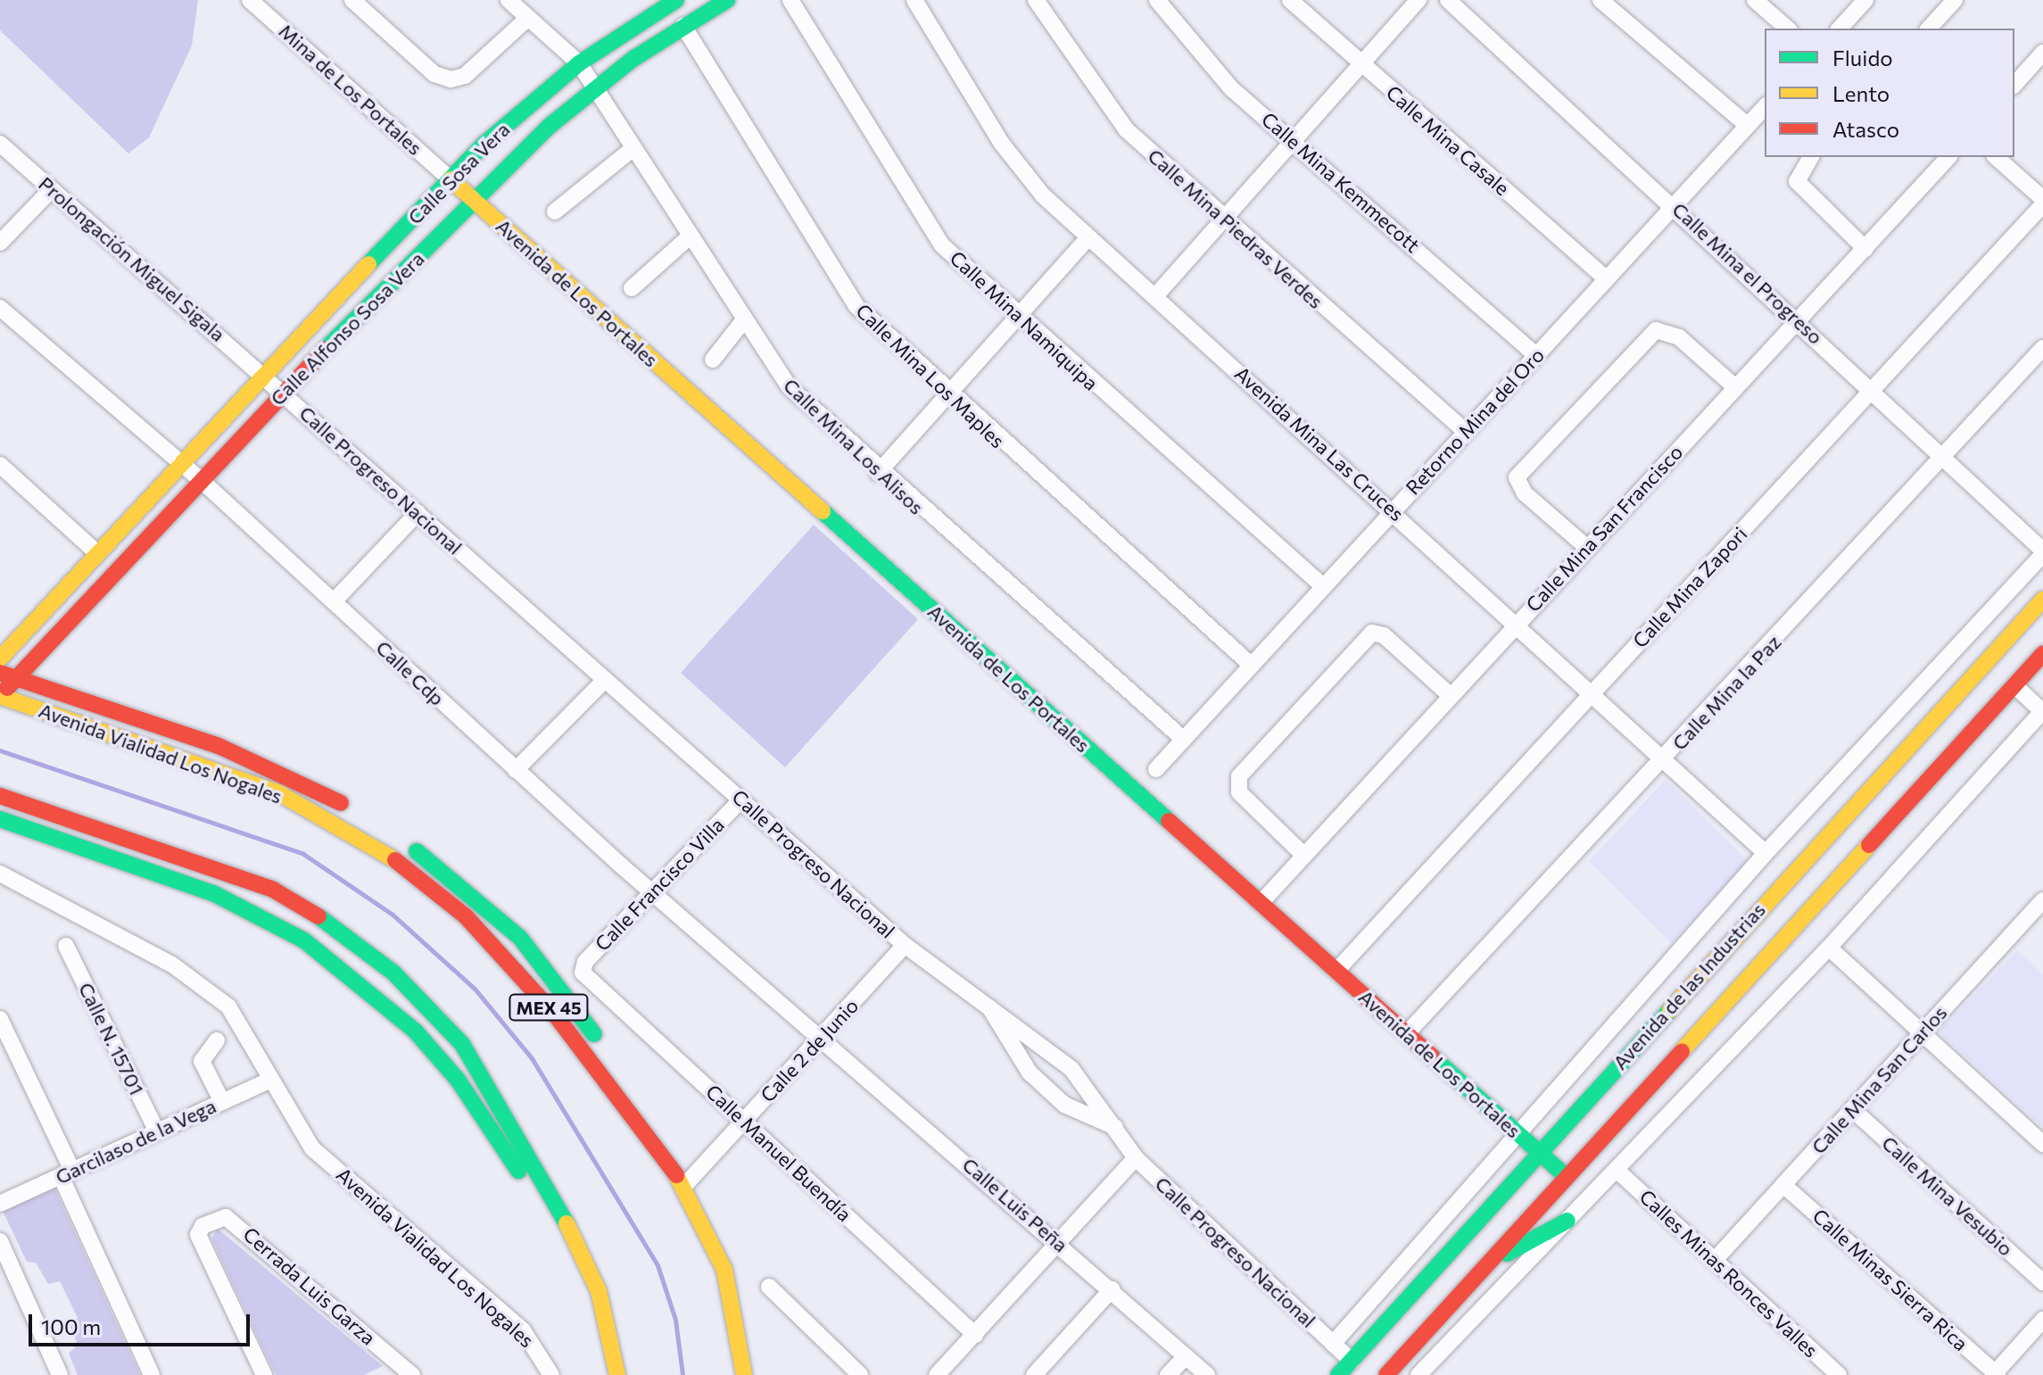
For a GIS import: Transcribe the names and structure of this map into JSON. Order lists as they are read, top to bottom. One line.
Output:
{"streets":{"main road":["Calle Sosa Vera","Avenida de Los Portales","Calle Alfonso Sosa Vera","Avenida Vialidad Los Nogales","Avenida de las Industrias","MEX 45"],"street":["Mina de Los Portales","Calle Mina Casale","Calle Mina Kemmecott","Calle Mina Piedras Verdes","Prolongación Miguel Sigala","Calle Mina el Progreso","Calle Mina Namiquipa","Calle Mina Los Maples","Retorno Mina del Oro","Avenida Mina Las Cruces","Calle Mina Los Alisos","Calle Progreso Nacional","Calle Mina San Francisco","Calle Mina Zapori","Calle Cdp","Calle Mina la Paz","Calle Francisco Villa","Calle N. 15701","Calle 2 de Junio","Calle Mina San Carlos","Garcilaso de la Vega","Calle Manuel Buendía","Calle Mina Vesubio","Calle Luis Peña","Calles Minas Ronces Valles","Calle Minas Sierra Rica","Cerrada Luis Garza"]},"crossings":[["Mina de Los Portales","Calle Sosa Vera"],["Mina de Los Portales","Avenida de Los Portales"],["Calle Mina Casale","Retorno Mina del Oro"],["Calle Sosa Vera","Prolongación Miguel Sigala"],["Calle Sosa Vera","Avenida de Los Portales"],["Calle Sosa Vera","Calle Alfonso Sosa Vera"],["Calle Sosa Vera","Calle Mina Los Alisos"],["Calle Sosa Vera","Calle Progreso Nacional"],["Calle Mina Kemmecott","Retorno Mina del Oro"],["Calle Mina Piedras Verdes","Retorno Mina del Oro"],["Prolongación Miguel Sigala","Calle Alfonso Sosa Vera"],["Prolongación Miguel Sigala","Calle Progreso Nacional"],["Calle Mina el Progreso","Retorno Mina del Oro"],["Calle Mina el Progreso","Calle Mina San Francisco"],["Calle Mina el Progreso","Calle Mina Zapori"],["Calle Mina el Progreso","Calle Mina la Paz"],["Calle Mina el Progreso","Avenida de las Industrias"],["Avenida de Los Portales","Calle Alfonso Sosa Vera"],["Avenida de Los Portales","Calle Mina San Francisco"],["Avenida de Los Portales","Calle Mina Zapori"],["Avenida de Los Portales","Calle Mina la Paz"],["Avenida de Los Portales","Avenida de las Industrias"],["Calle Mina Namiquipa","Retorno Mina del Oro"],["Calle Alfonso Sosa Vera","Calle Mina Los Maples"],["Calle Alfonso Sosa Vera","Calle Mina Los Alisos"],["Calle Alfonso Sosa Vera","Calle Progreso Nacional"],["Calle Alfonso Sosa Vera","Calle Cdp"],["Calle Alfonso Sosa Vera","Avenida Vialidad Los Nogales"],["Calle Mina Los Maples","Retorno Mina del Oro"],["Retorno Mina del Oro","Avenida Mina Las Cruces"],["Retorno Mina del Oro","Calle Mina Los Alisos"],["Avenida Mina Las Cruces","Calle Mina San Francisco"],["Avenida Mina Las Cruces","Calle Mina Zapori"],["Avenida Mina Las Cruces","Calle Mina la Paz"],["Avenida Mina Las Cruces","Avenida de las Industrias"],["Calle Progreso Nacional","Calle Francisco Villa"],["Calle Progreso Nacional","Avenida de las Industrias"],["Calle Progreso Nacional","Calle 2 de Junio"],["Calle Cdp","Calle Francisco Villa"],["Calle Cdp","Calle 2 de Junio"],["Calle Cdp","Calle Luis Peña"],["Avenida Vialidad Los Nogales","Calle 2 de Junio"],["Avenida Vialidad Los Nogales","Garcilaso de la Vega"],["Calle Francisco Villa","Calle Manuel Buendía"],["Calle N. 15701","Garcilaso de la Vega"],["Calle 2 de Junio","Calle Manuel Buendía"],["Calle 2 de Junio","Calle Luis Peña"],["Calle Mina San Carlos","Calle Mina Vesubio"],["Calle Mina San Carlos","Calles Minas Ronces Valles"],["Calle Mina San Carlos","Calle Minas Sierra Rica"]],"legend":["Fluido","Lento","Atasco"],"scale_bar":"100 m"}
